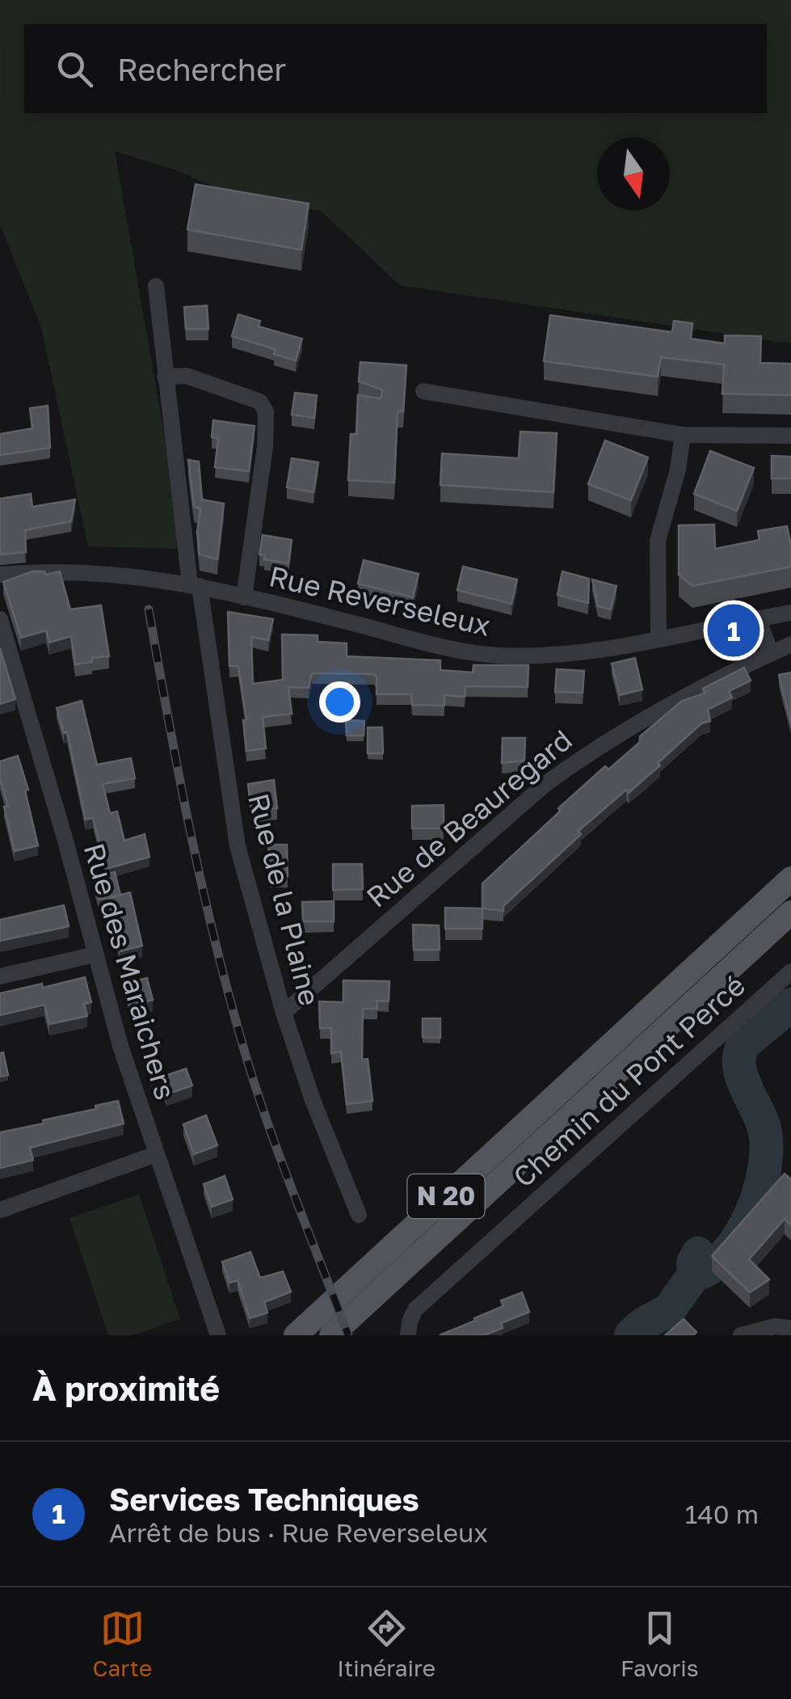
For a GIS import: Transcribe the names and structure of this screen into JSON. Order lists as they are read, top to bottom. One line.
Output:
{"streets":{"main road":["N 20"],"street":["Rue Reverseleux","Rue de Beauregard","Rue de la Plaine","Rue des Maraichers","Chemin du Pont Percé"]},"crossings":[["Rue Reverseleux","Rue de la Plaine"],["Rue de Beauregard","Rue de la Plaine"]],"north":"bottom","page":{"search":"Rechercher","pins":"1","heading":"À proximité","list":[{"mark":"1","name":"Services Techniques","note":"Arrêt de bus · Rue Reverseleux","value":"140 m"}],"nav":["Carte","Itinéraire","Favoris"]}}
